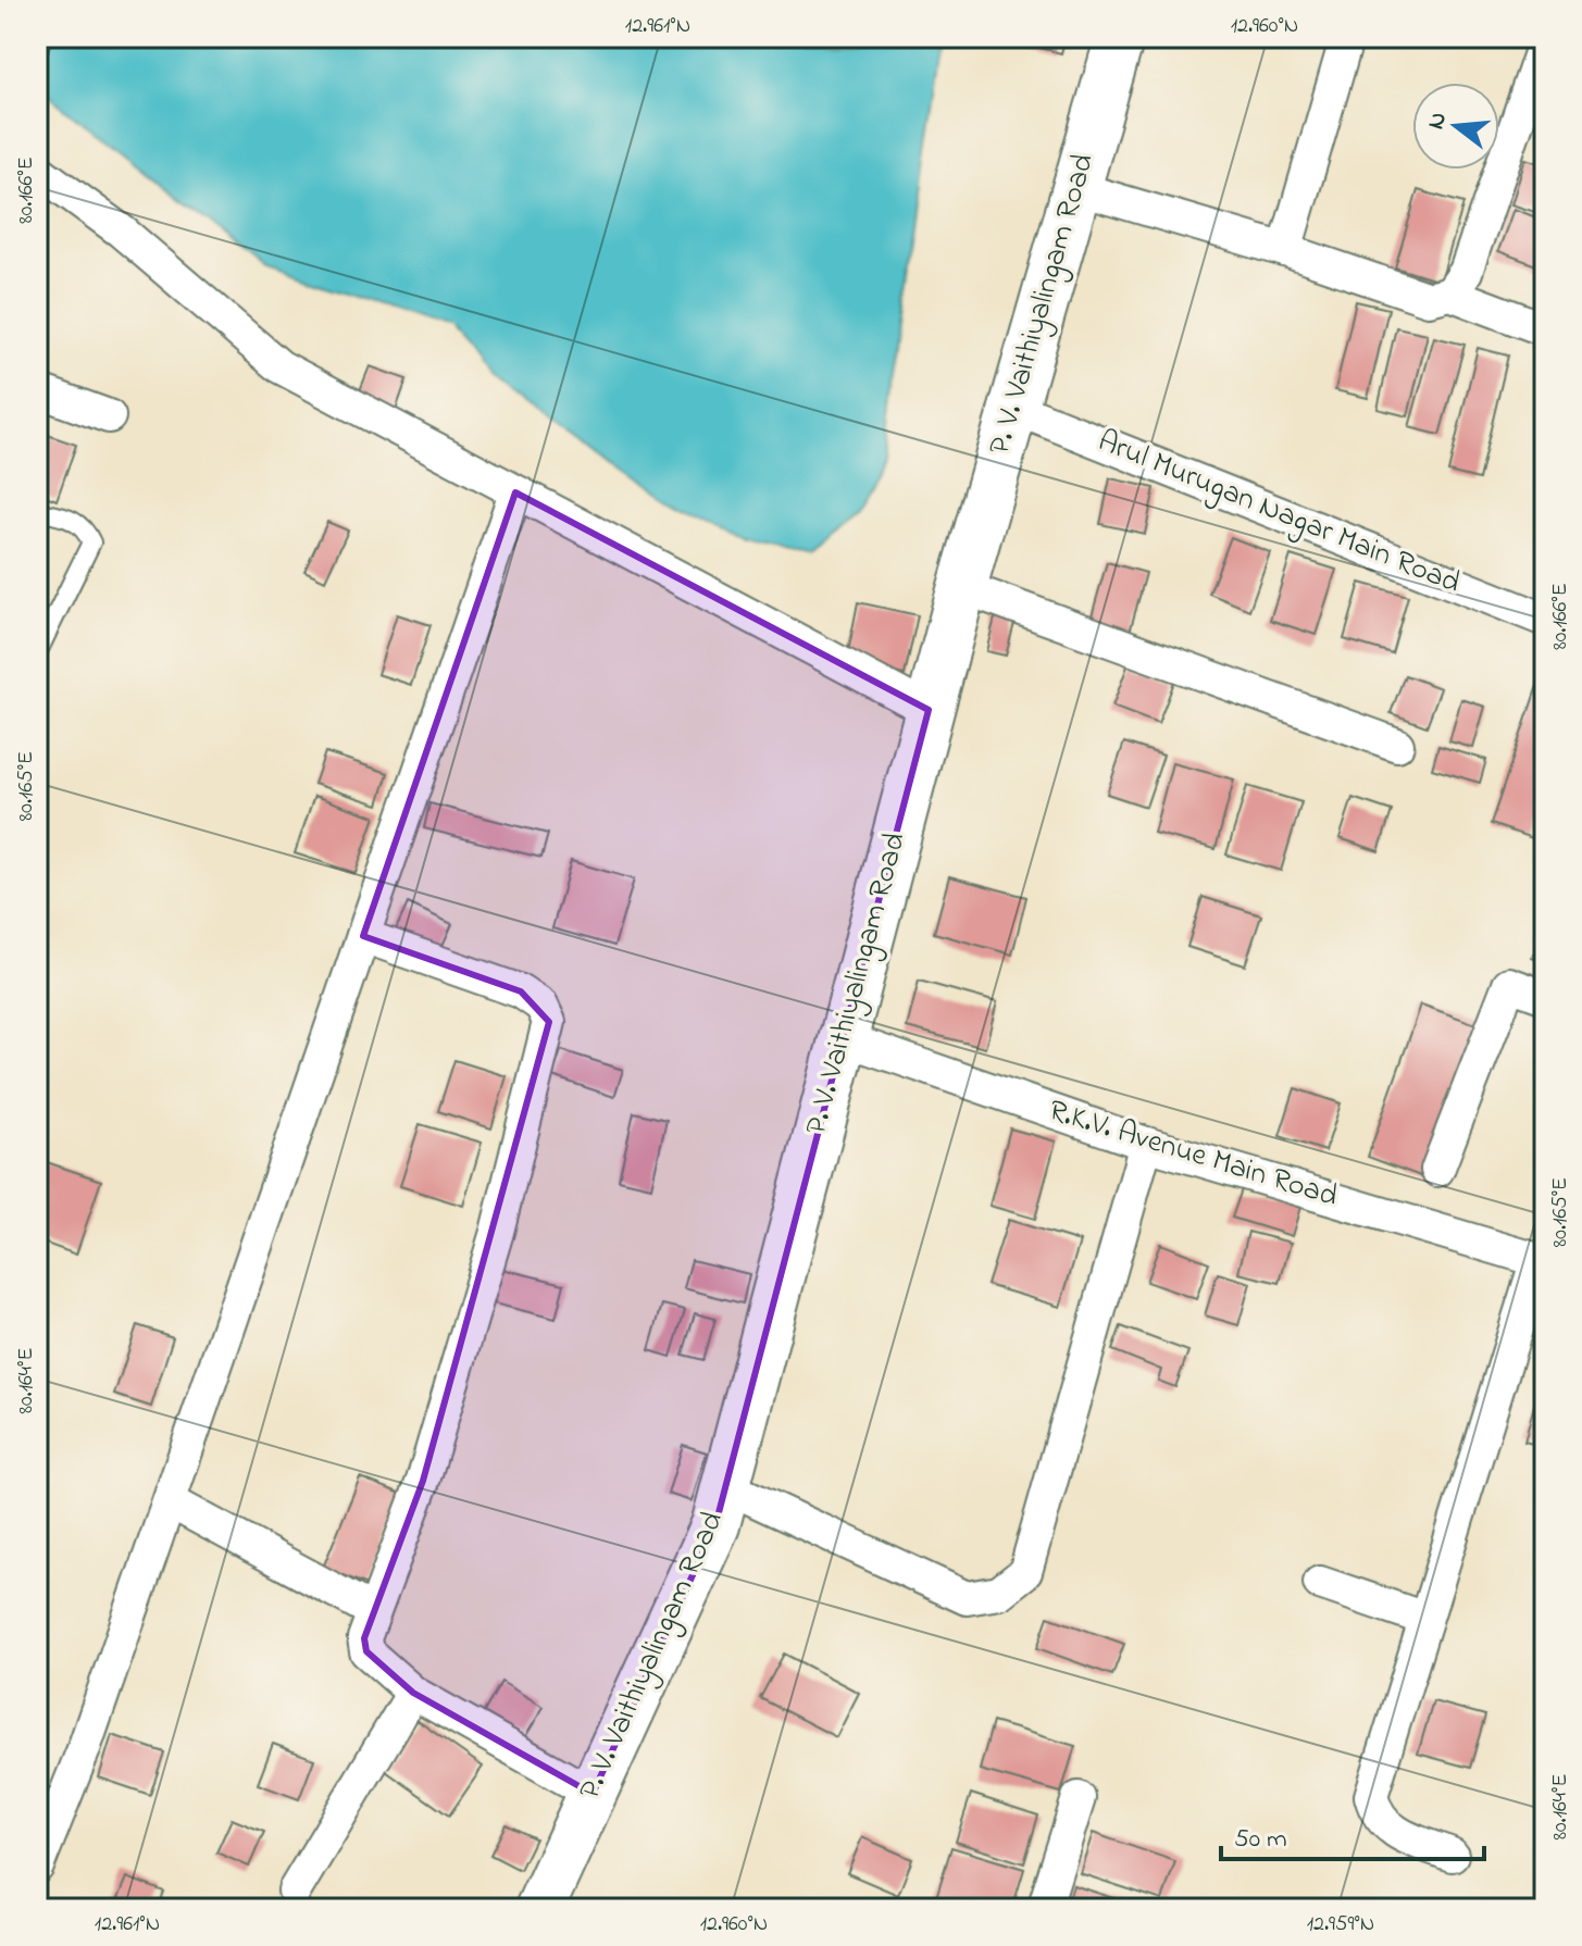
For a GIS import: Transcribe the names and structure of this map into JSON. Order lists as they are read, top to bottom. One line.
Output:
{"streets":{"street":["P. V. Vaithiyalingam Road","Arul Murugan Nagar Main Road","R.K.V. Avenue Main Road"]},"crossings":[["P. V. Vaithiyalingam Road","Arul Murugan Nagar Main Road"],["P. V. Vaithiyalingam Road","R.K.V. Avenue Main Road"]],"scale_bar":"50 m","north":"left","coordinates":["12.961°N","12.960°N","80.166°E","80.165°E","80.164°E","12.959°N"]}
